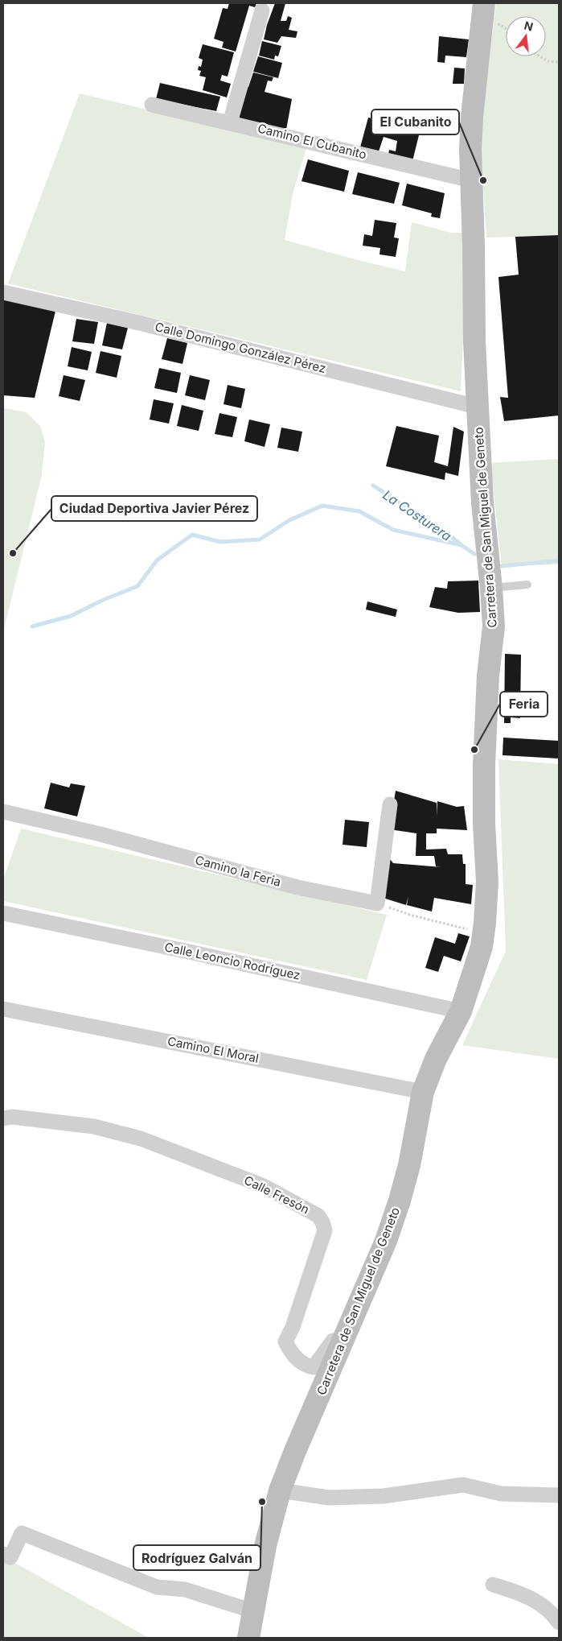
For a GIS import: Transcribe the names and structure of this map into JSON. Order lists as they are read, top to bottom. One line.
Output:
{"streets":{"main road":["Carretera de San Miguel de Geneto"],"street":["Camino El Cubanito","Calle Domingo González Pérez","Camino la Feria","Calle Leoncio Rodríguez","Camino El Moral","Calle Fresón"]},"crossings":[["Camino El Cubanito","Carretera de San Miguel de Geneto"],["Calle Domingo González Pérez","Carretera de San Miguel de Geneto"],["Carretera de San Miguel de Geneto","Calle Leoncio Rodríguez"],["Carretera de San Miguel de Geneto","Camino El Moral"],["Carretera de San Miguel de Geneto","Calle Fresón"]],"water":["La Costurera"],"places":["El Cubanito","Ciudad Deportiva Javier Pérez","Feria","Rodríguez Galván"],"north":"top"}
